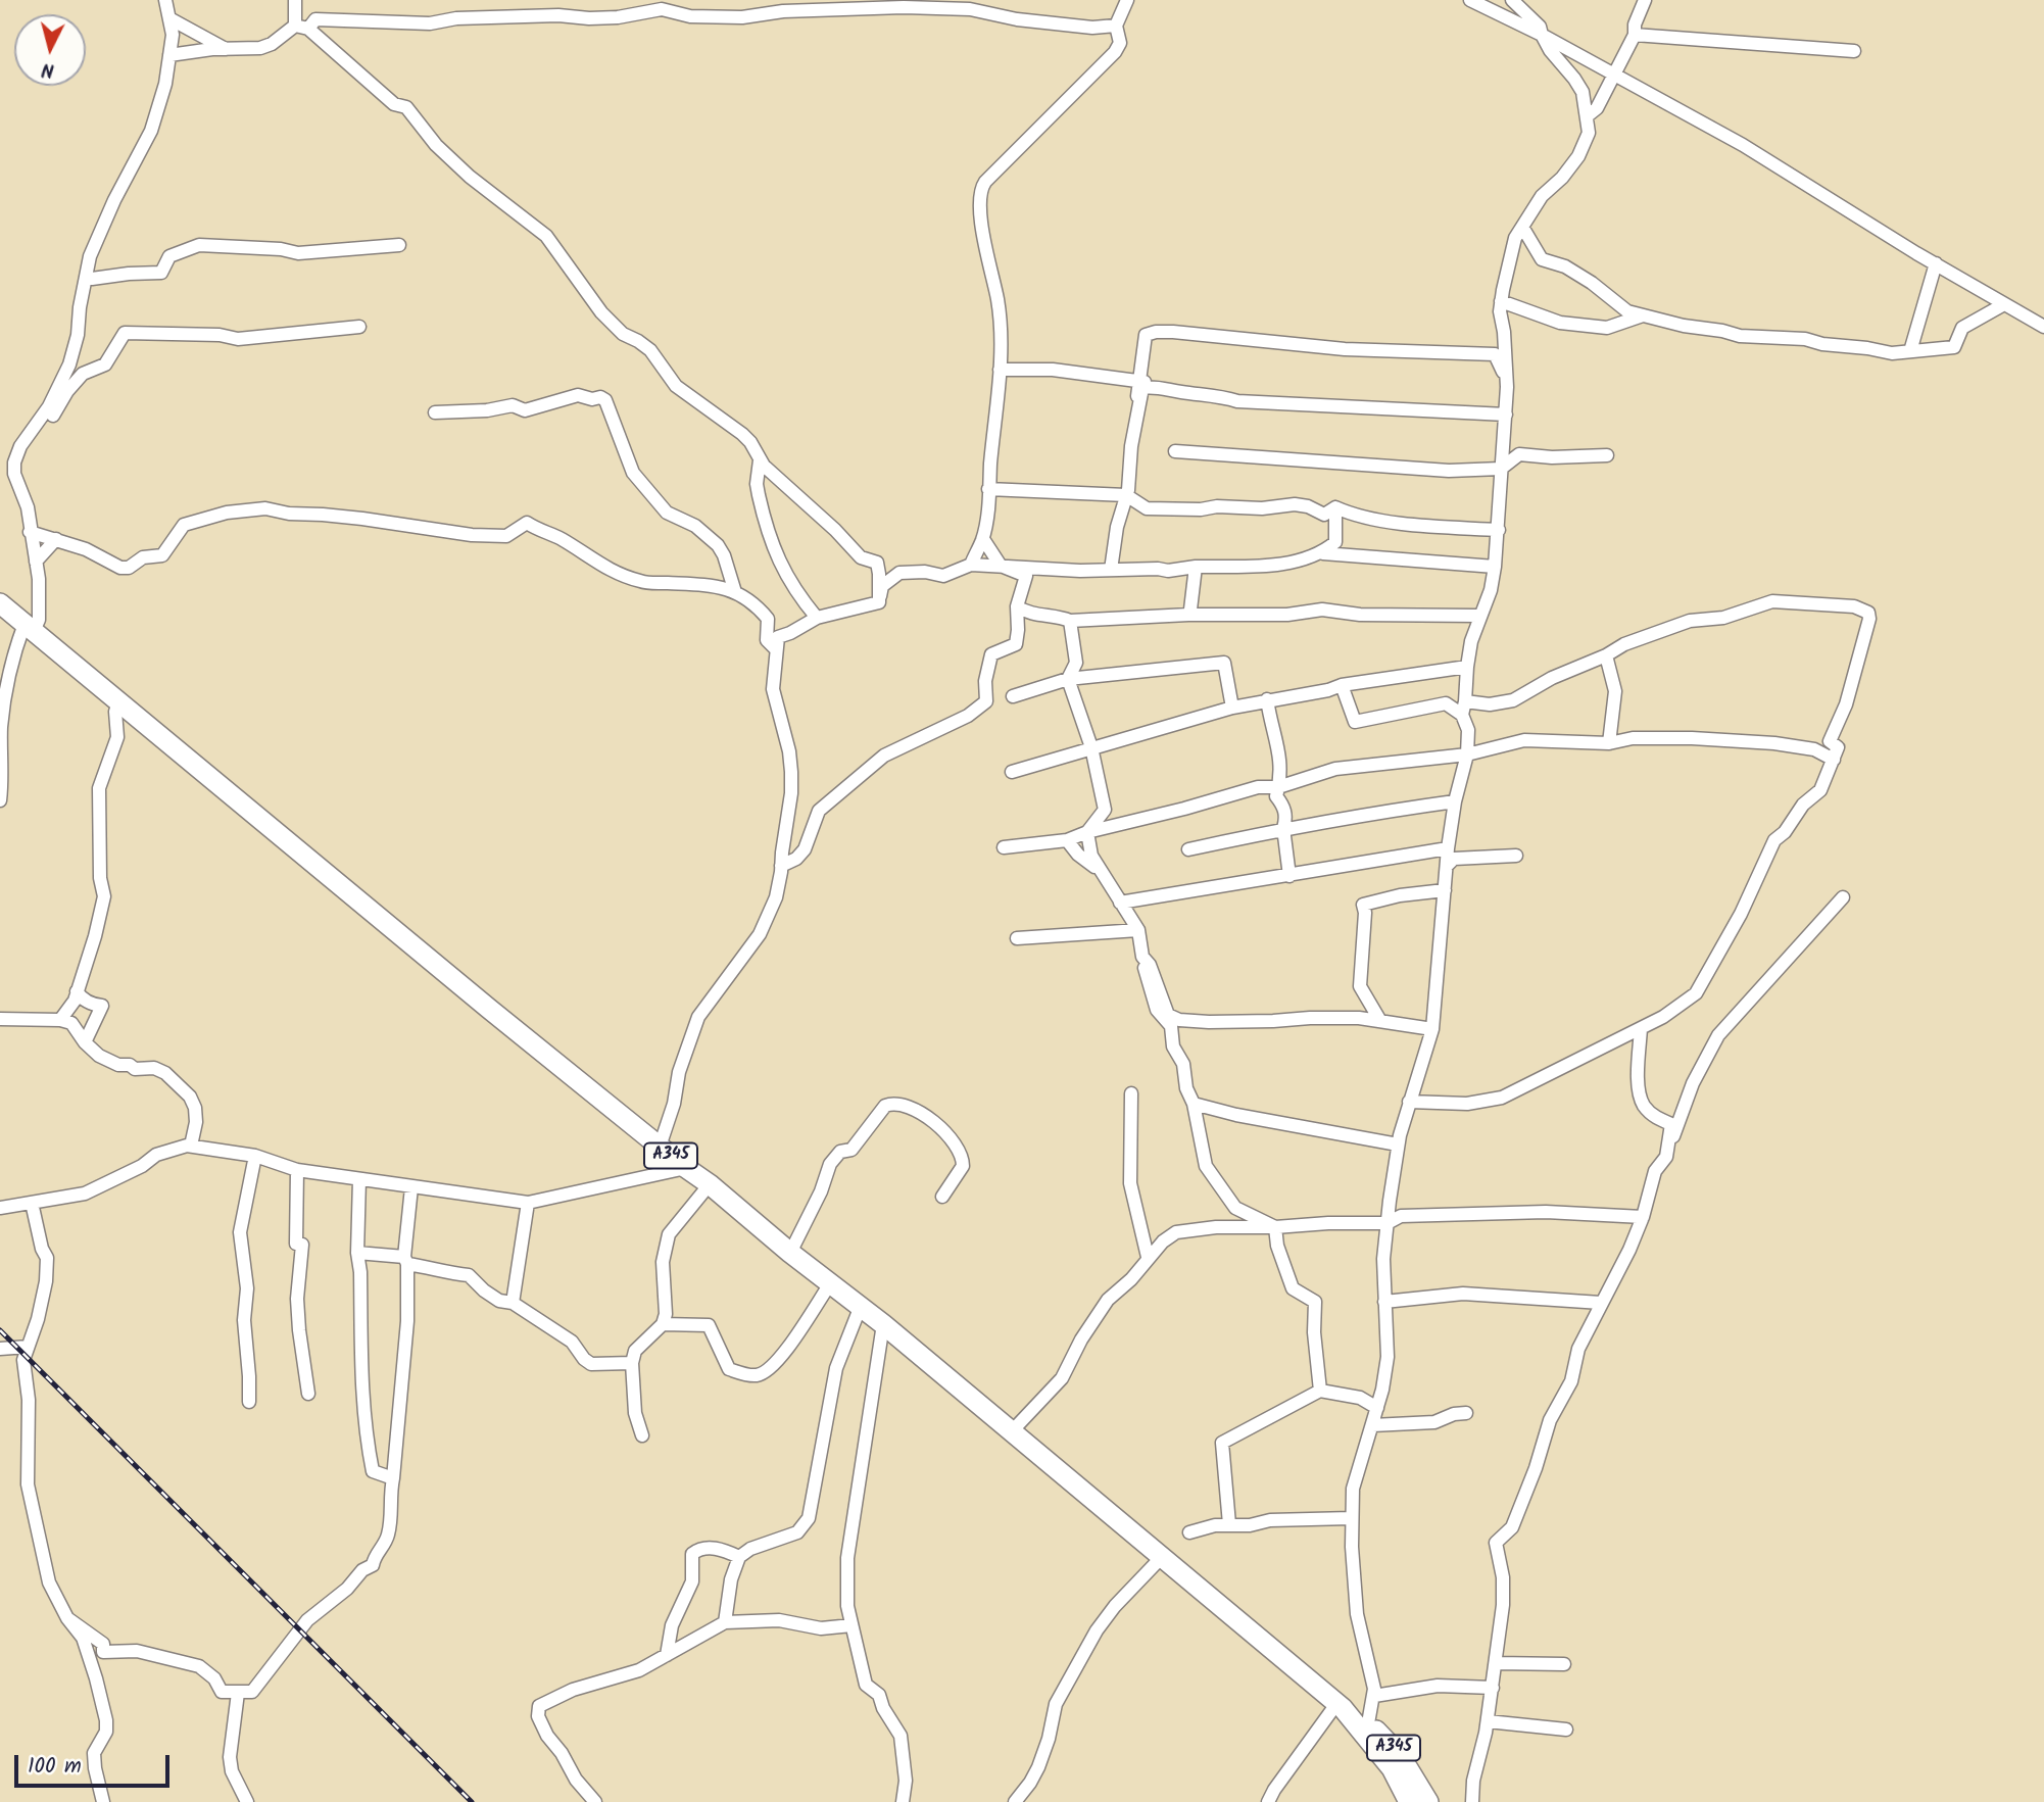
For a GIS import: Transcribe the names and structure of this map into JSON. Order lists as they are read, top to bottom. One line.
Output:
{"streets":{"highway":["A345"]},"scale_bar":"100 m","north":"bottom"}
